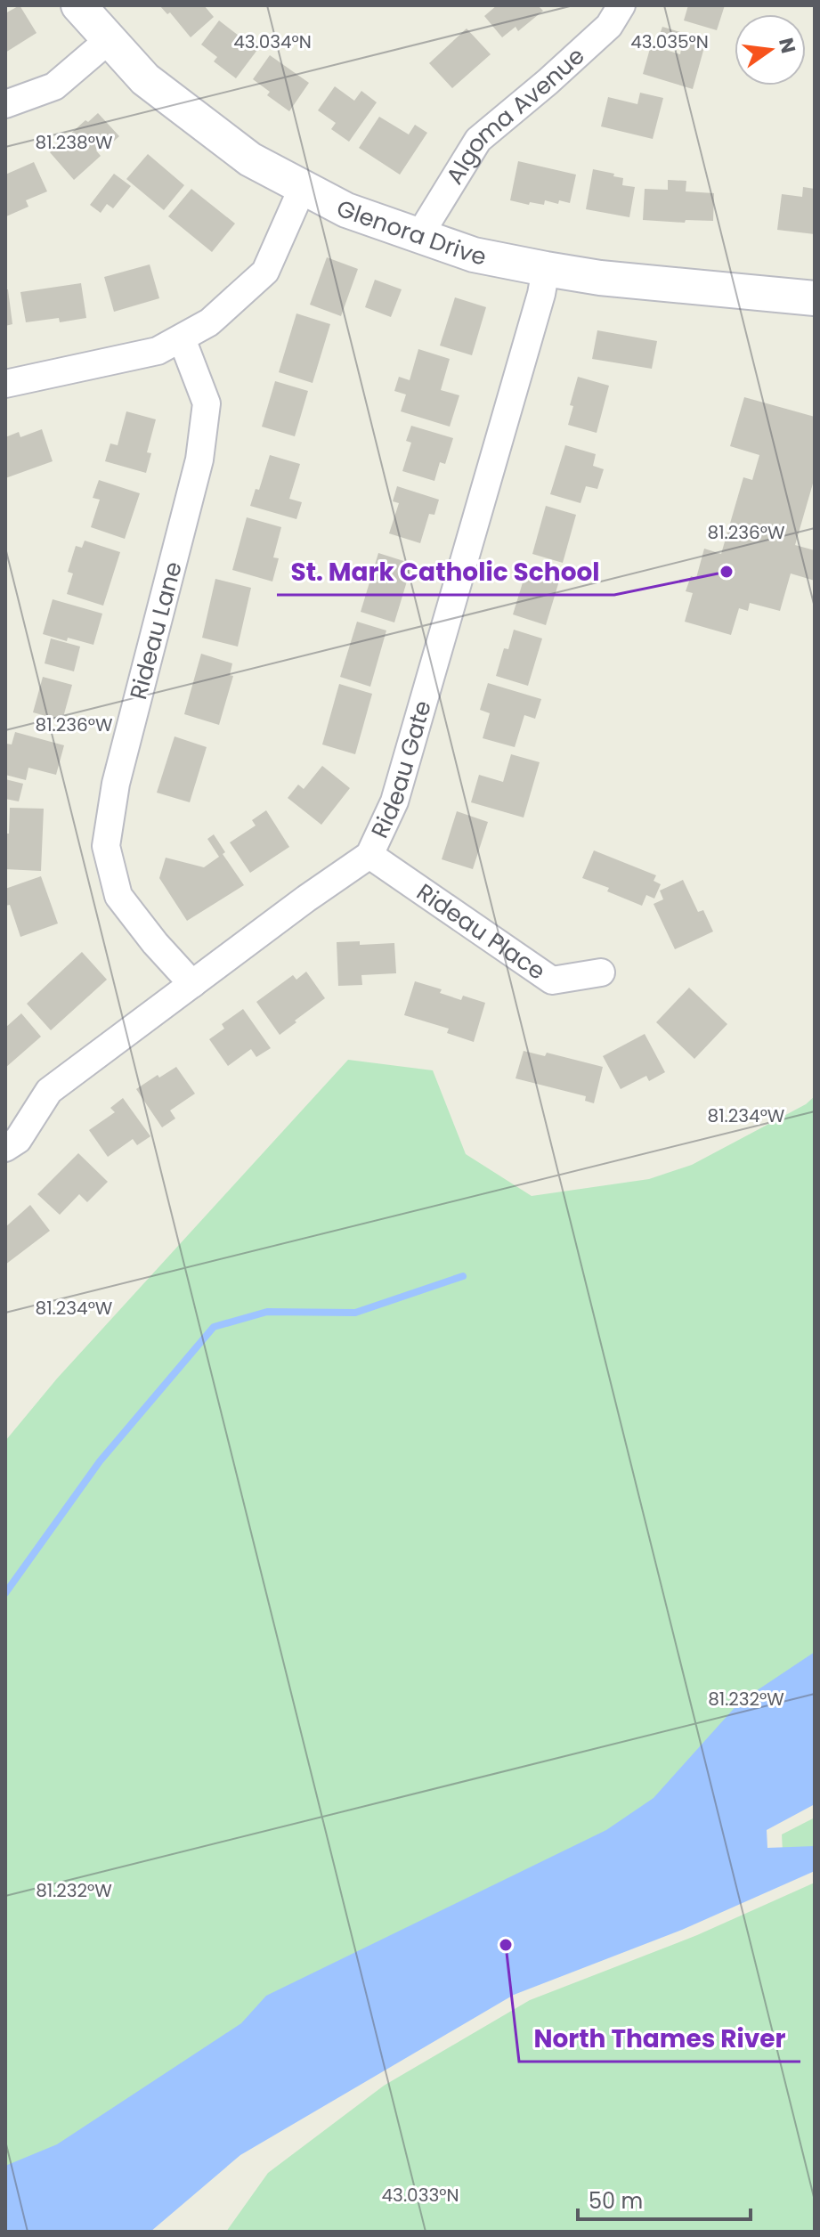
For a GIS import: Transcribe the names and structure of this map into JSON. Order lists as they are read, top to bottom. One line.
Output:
{"streets":{"street":["Algoma Avenue","Glenora Drive","Rideau Lane","Rideau Gate","Rideau Place"]},"crossings":[["Algoma Avenue","Glenora Drive"],["Glenora Drive","Rideau Gate"],["Rideau Lane","Rideau Gate"],["Rideau Gate","Rideau Place"]],"places":["St. Mark Catholic School","North Thames River"],"scale_bar":"50 m","north":"right","coordinates":["43.034°N","43.035°N","81.238°W","81.236°W","81.234°W","81.232°W","43.033°N"]}
